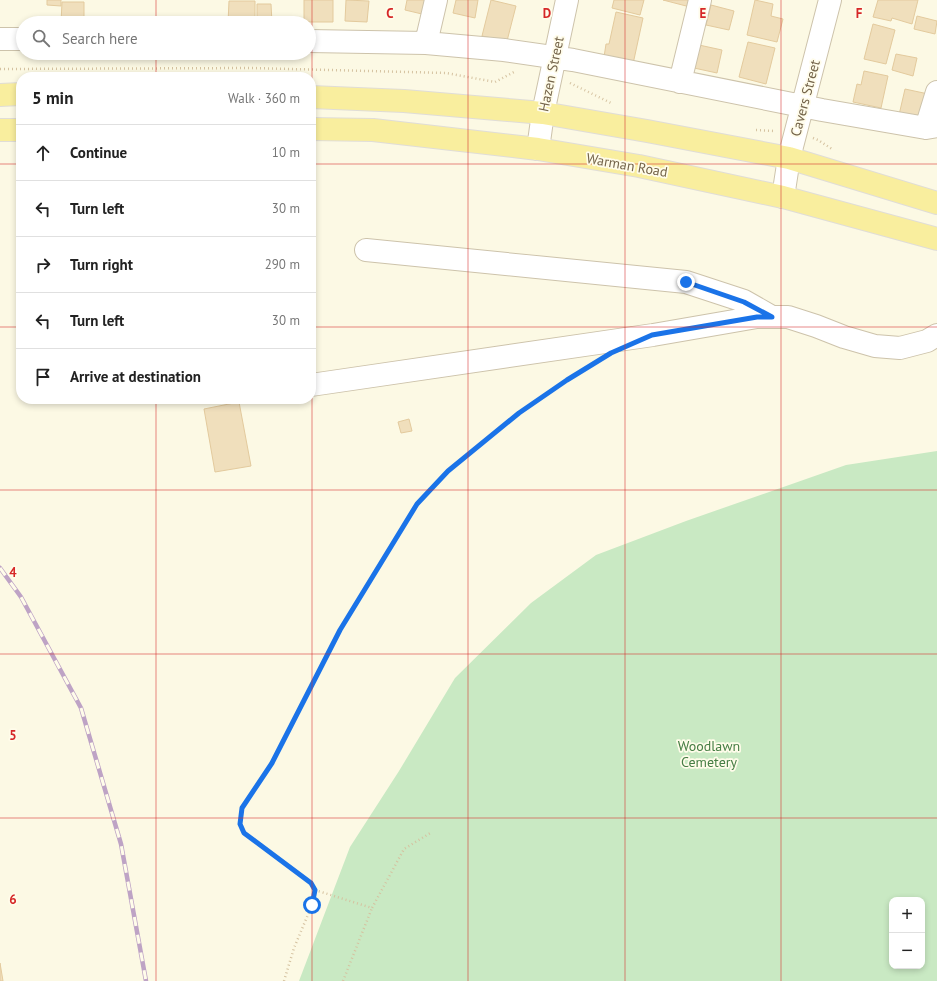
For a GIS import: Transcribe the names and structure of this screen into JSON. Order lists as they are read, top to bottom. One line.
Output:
{"streets":{"main road":["Warman Road"],"street":["Hazen Street","Cavers Street"]},"crossings":[["Hazen Street","Warman Road"],["Cavers Street","Warman Road"]],"parks":["Woodlawn Cemetery"],"page":{"search":"Search here","heading":["5 min","Walk · 360 m"],"list":[["Continue","10 m"],["Turn left","30 m"],["Turn right","290 m"],["Turn left","30 m"],"Arrive at destination"],"map_buttons":["+","−"]},"grid":{"columns":["C","D","E","F"],"rows":["4","5","6"]}}
